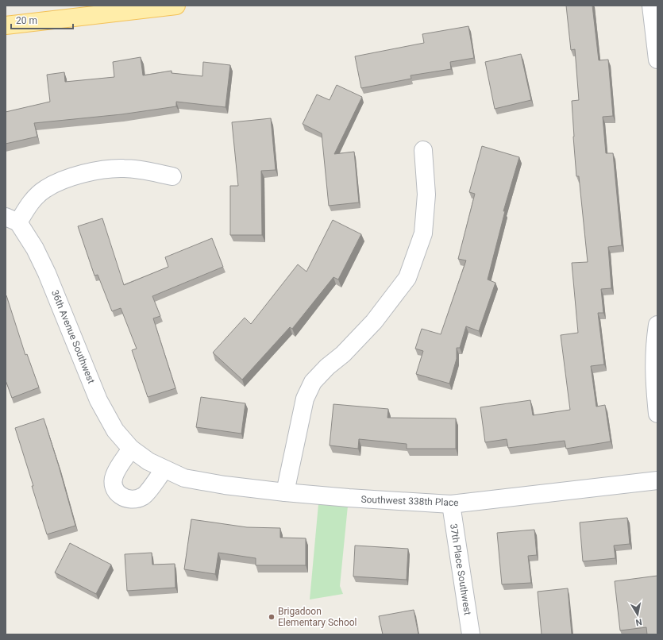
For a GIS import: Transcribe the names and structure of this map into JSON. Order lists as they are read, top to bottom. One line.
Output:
{"streets":{"street":["36th Avenue Southwest","Southwest 338th Place","37th Place Southwest"]},"crossings":[["36th Avenue Southwest","Southwest 338th Place"],["Southwest 338th Place","37th Place Southwest"]],"places":["Brigadoon Elementary School"],"scale_bar":"20 m","north":"bottom"}
